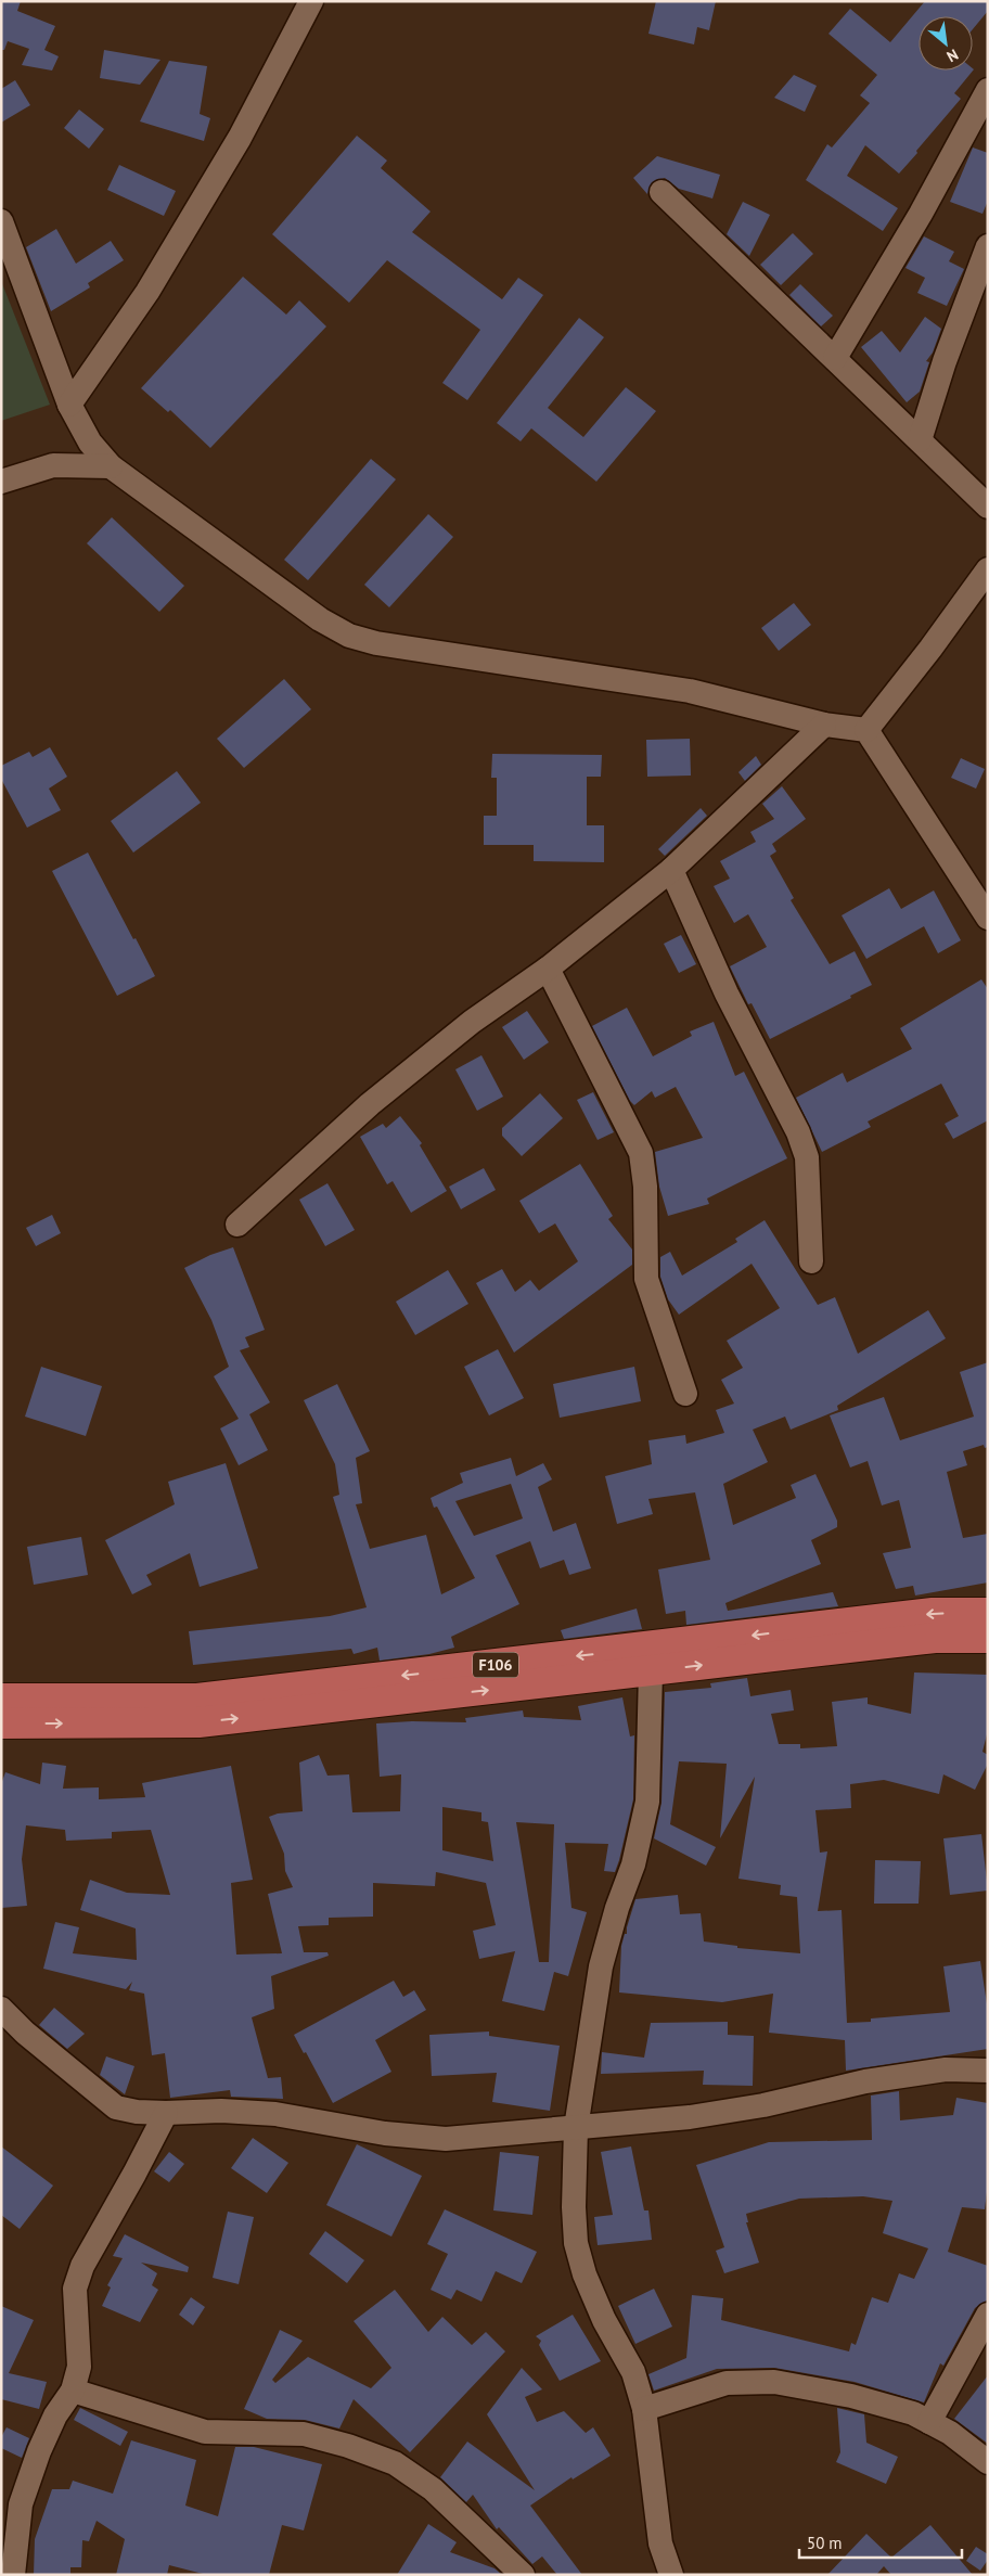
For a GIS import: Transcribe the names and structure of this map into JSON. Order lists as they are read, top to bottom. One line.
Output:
{"streets":{"main road":["F106"]},"scale_bar":"50 m","north":"bottom right"}
